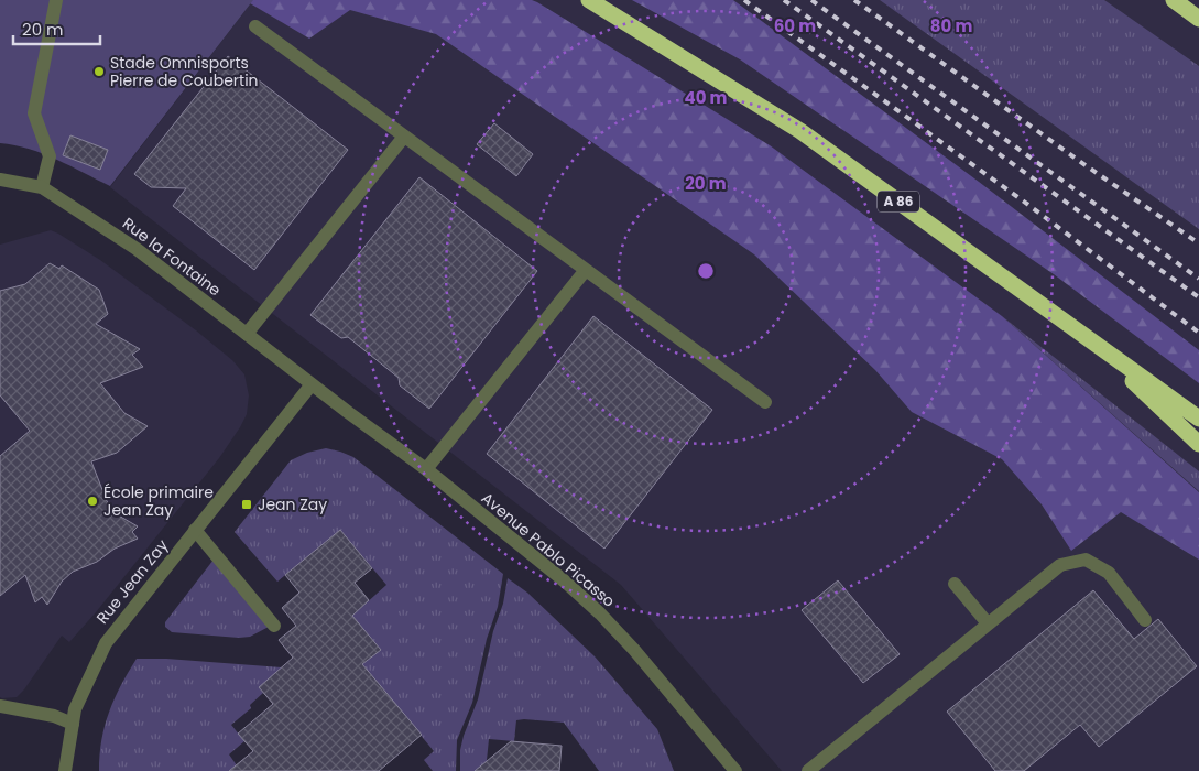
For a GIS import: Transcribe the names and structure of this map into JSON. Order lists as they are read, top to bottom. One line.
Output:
{"streets":{"highway":["A 86"],"street":["Rue la Fontaine","Avenue Pablo Picasso","Rue Jean Zay"]},"crossings":[["Rue la Fontaine","Avenue Pablo Picasso"],["Rue la Fontaine","Rue Jean Zay"],["Avenue Pablo Picasso","Rue Jean Zay"]],"places":{"other":["Stade Omnisports Pierre de Coubertin","École primaire Jean Zay"],"transit":["Jean Zay"]},"scale_bar":"20 m","rings":["80 m","60 m","40 m","20 m"]}
